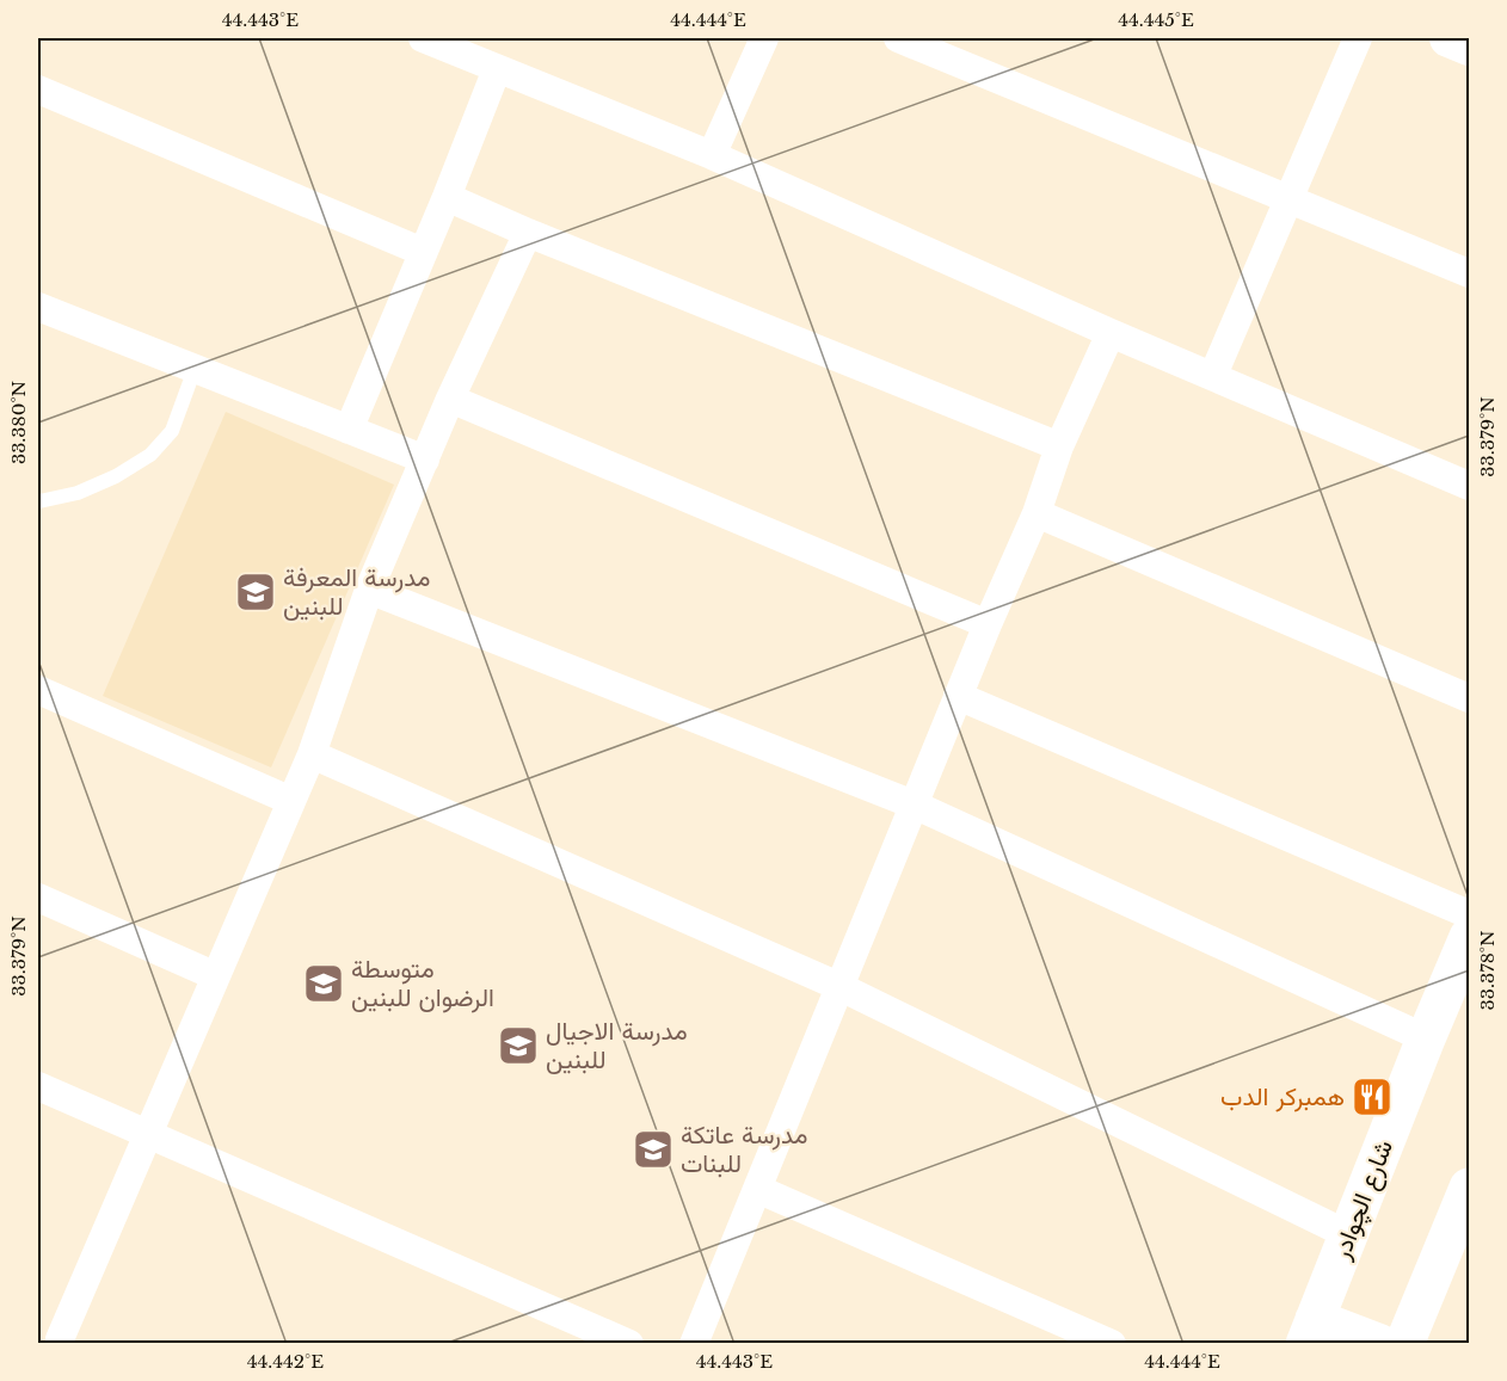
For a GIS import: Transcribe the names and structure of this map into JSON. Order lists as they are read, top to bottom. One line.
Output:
{"streets":{"main road":["شارع الچوادر"]},"places":{"school or university":["مدرسة المعرفة للبنين","متوسطة الرضوان للبنين","مدرسة الاجيال للبنين","مدرسة عاتكة للبنات"],"restaurant":["همبركر الدب"]},"coordinates":["44.443°E","44.444°E","44.445°E","33.380°N","33.379°N","33.378°N","44.442°E"]}
